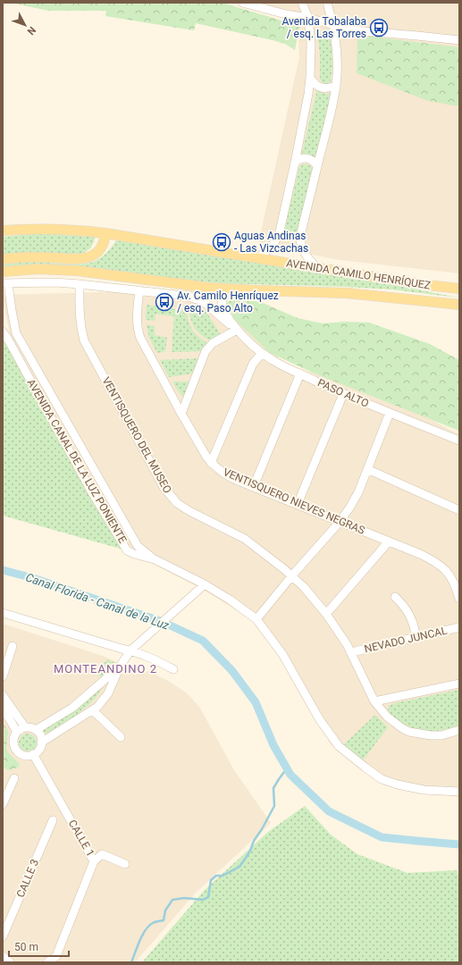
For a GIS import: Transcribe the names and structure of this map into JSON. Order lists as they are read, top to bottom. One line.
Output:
{"streets":{"main road":["AVENIDA CAMILO HENRÍQUEZ"],"street":["PASO ALTO","VENTISQUERO DEL MUSEO","AVENIDA CANAL DE LA LUZ PONIENTE","VENTISQUERO NIEVES NEGRAS","NEVADO JUNCAL","CALLE 1","CALLE 3"]},"crossings":[["AVENIDA CAMILO HENRÍQUEZ","PASO ALTO"],["VENTISQUERO DEL MUSEO","NEVADO JUNCAL"]],"districts":["MONTEANDINO 2"],"water":["Canal Florida - Canal de la Luz"],"places":{"bus stop":["Avenida Tobalaba / esq. Las Torres","Aguas Andinas - Las Vizcachas","Av. Camilo Henríquez / esq. Paso Alto"]},"scale_bar":"50 m","north":"bottom right"}
